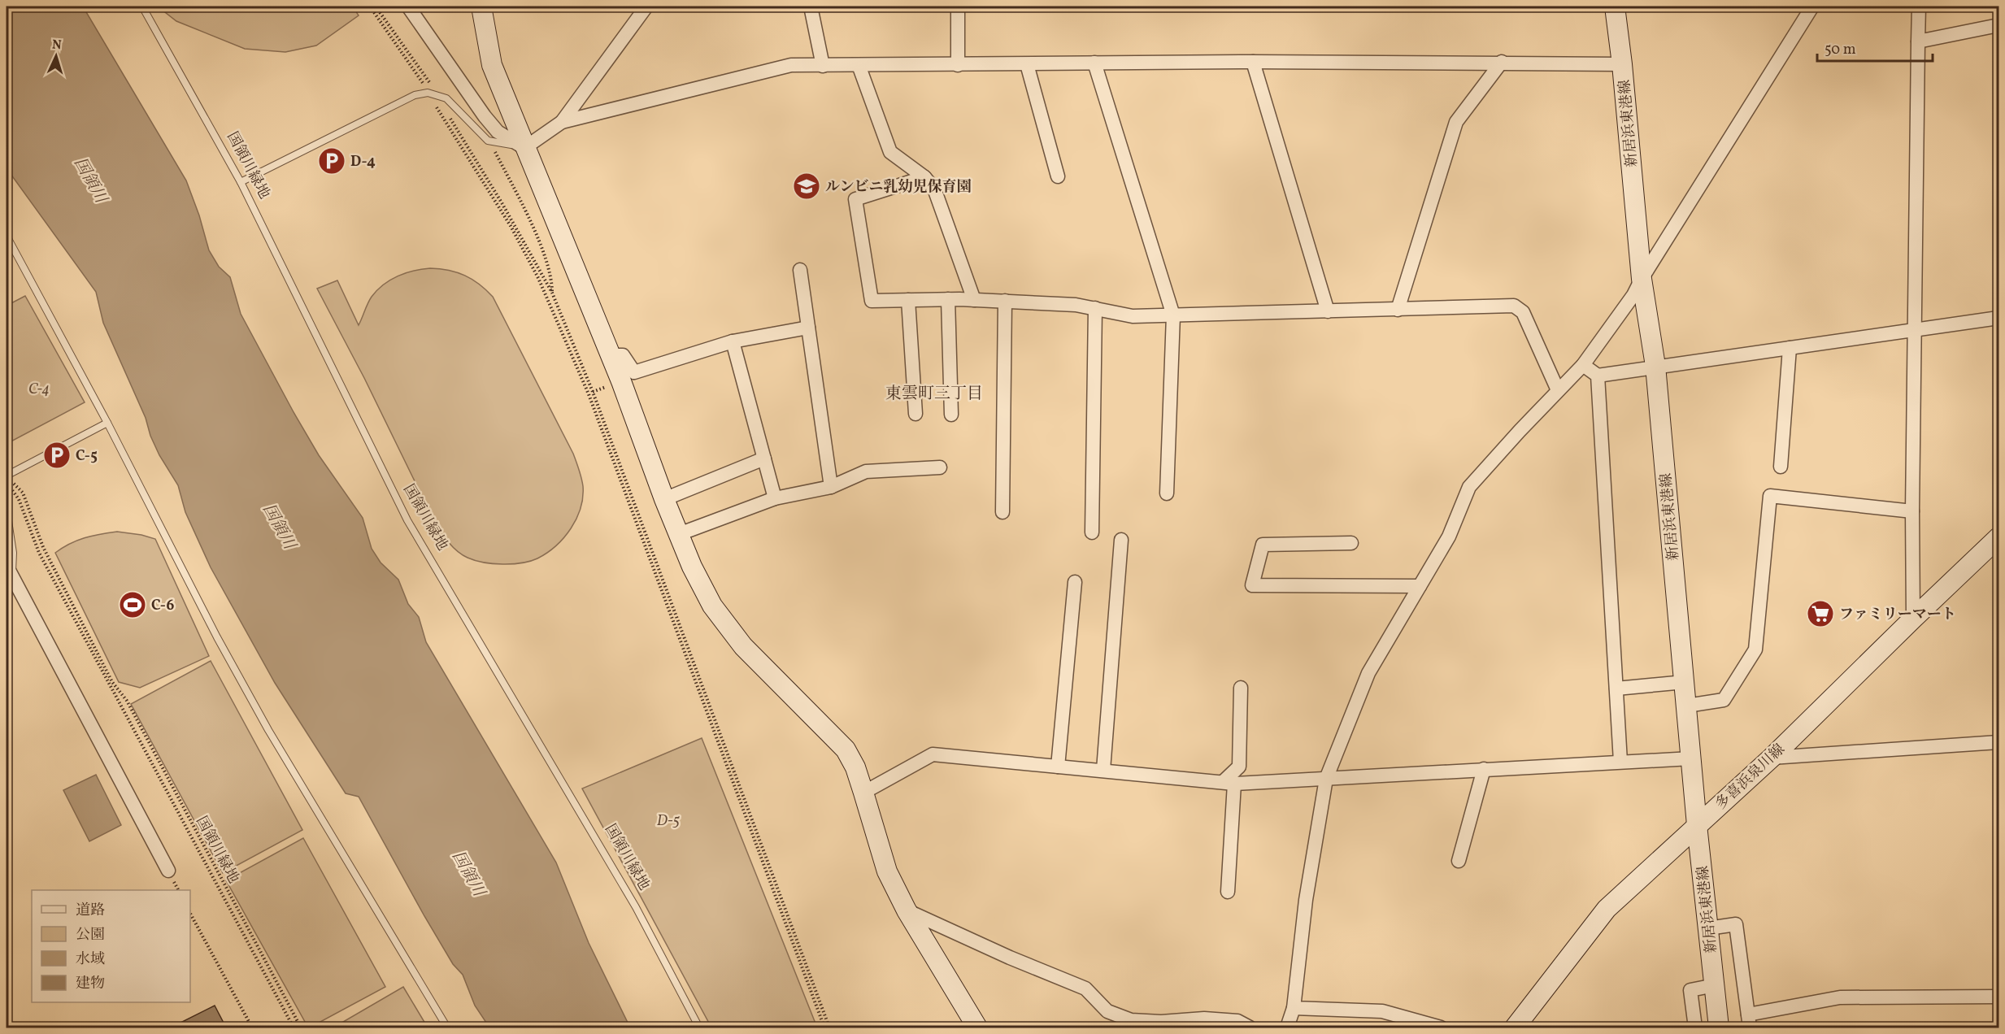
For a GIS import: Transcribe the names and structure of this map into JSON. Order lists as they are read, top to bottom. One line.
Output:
{"streets":{"main road":["新居浜東港線","多喜浜泉川線"],"path":["国領川緑地"]},"crossings":[["新居浜東港線","多喜浜泉川線"]],"districts":["東雲町三丁目"],"water":["国領川"],"parks":["C-4","D-5"],"places":{"parking":["D-4","C-5"],"school or university":["ルンビニ乳幼児保育園"],"sports":["C-6"],"supermarket":["ファミリーマート"]},"legend":["道路","公園","水域","建物"],"scale_bar":"50 m","north":"top"}
